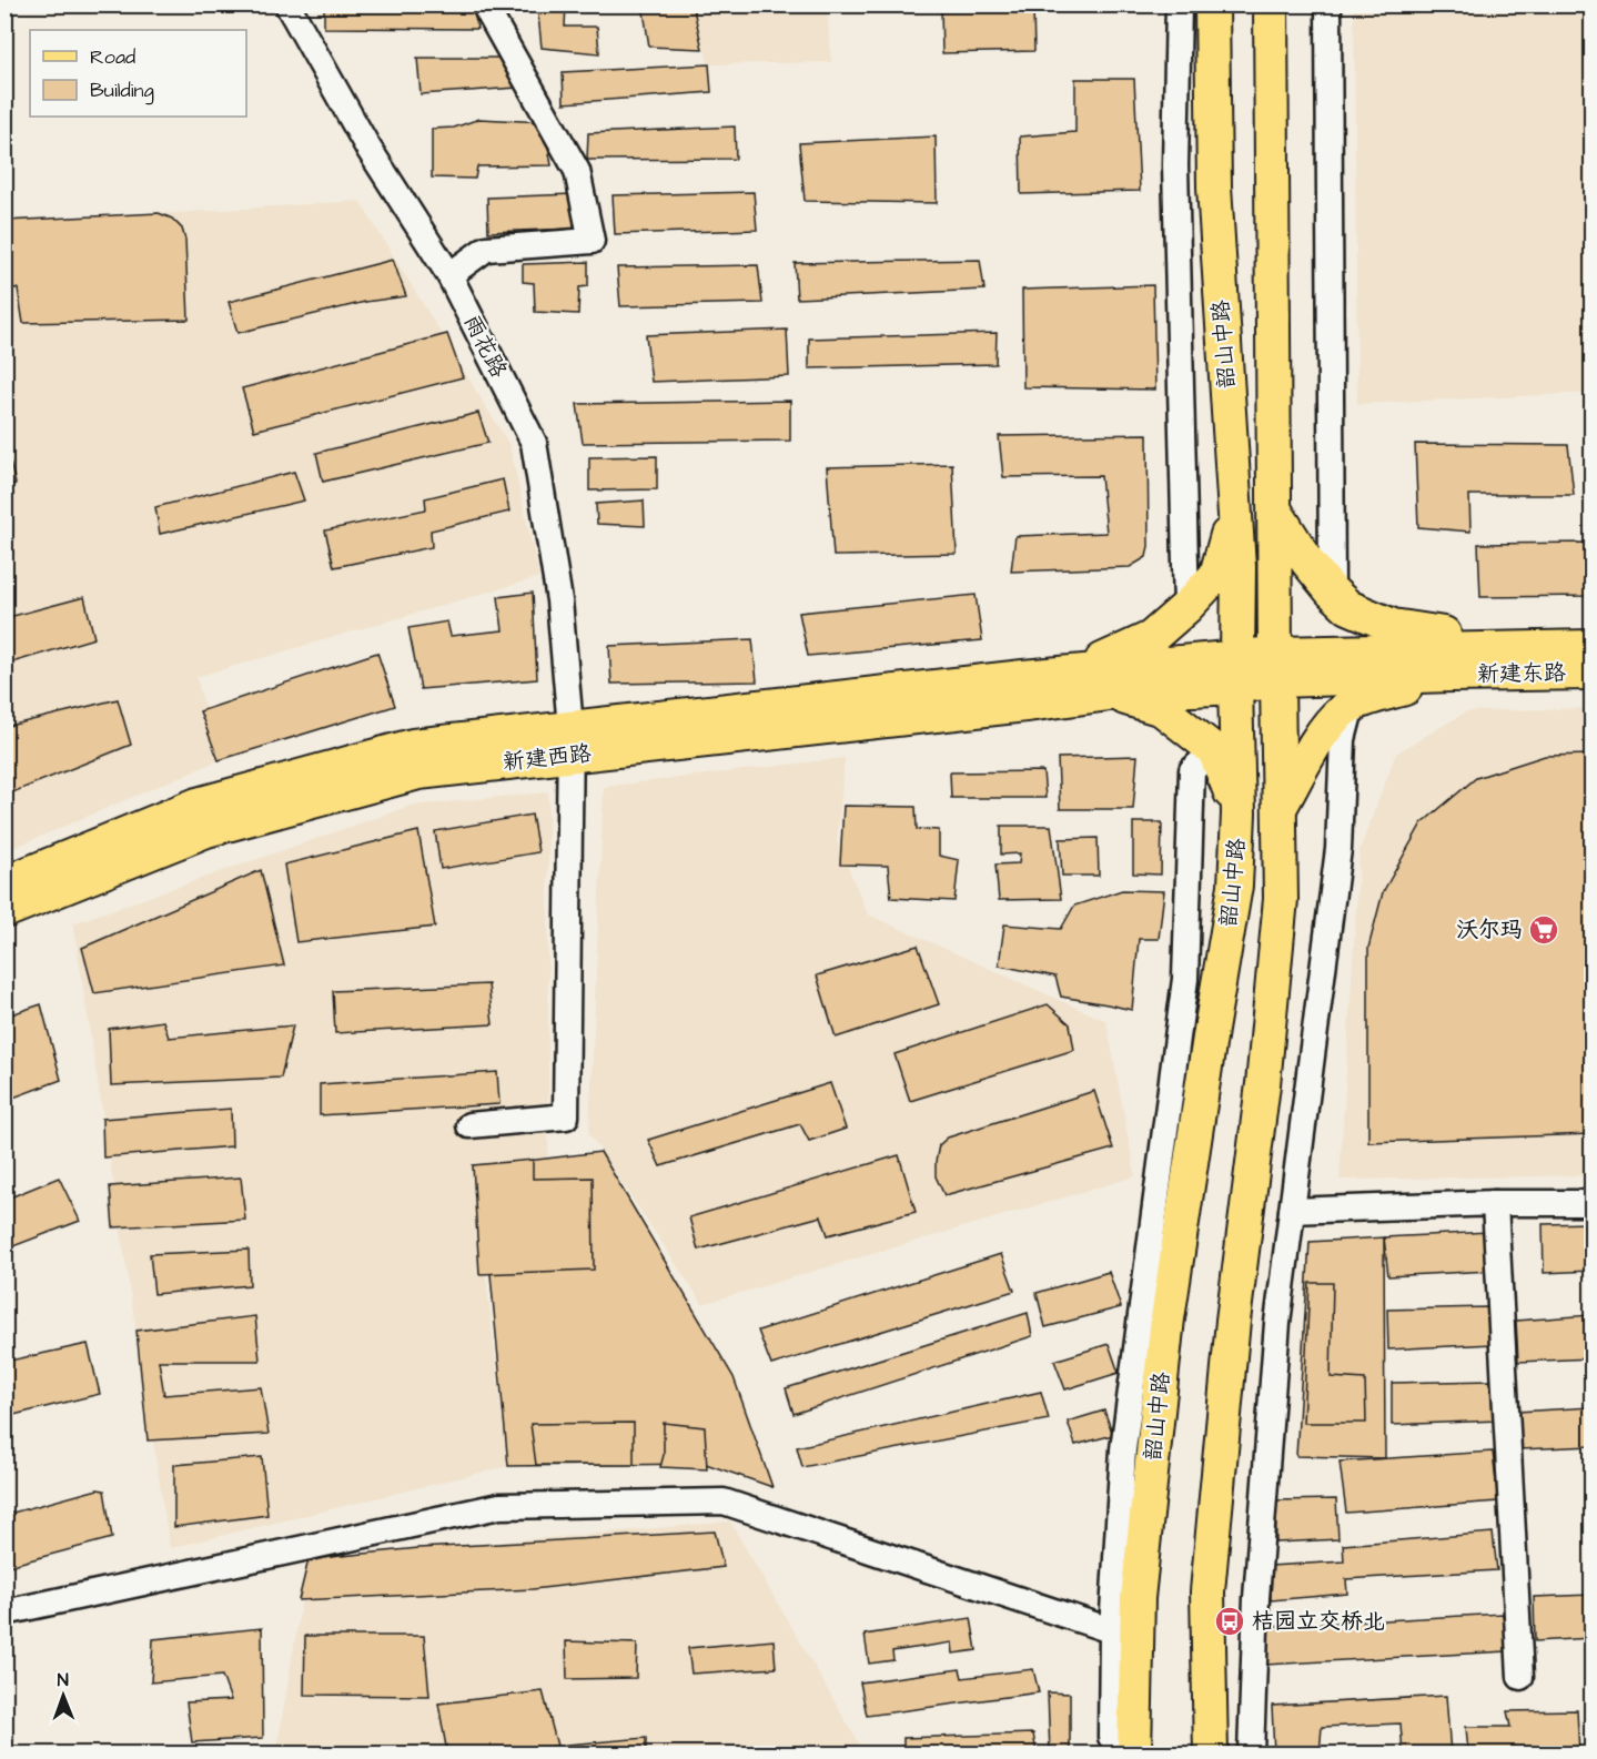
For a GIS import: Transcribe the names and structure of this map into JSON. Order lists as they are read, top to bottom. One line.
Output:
{"streets":{"main road":["韶山中路","新建东路","新建西路"],"street":["雨花路"]},"crossings":[["韶山中路","新建西路"],["雨花路","新建西路"]],"places":{"supermarket":["沃尔玛"],"bus stop":["桔园立交桥北"]},"legend":["Road","Building"],"north":"top"}
